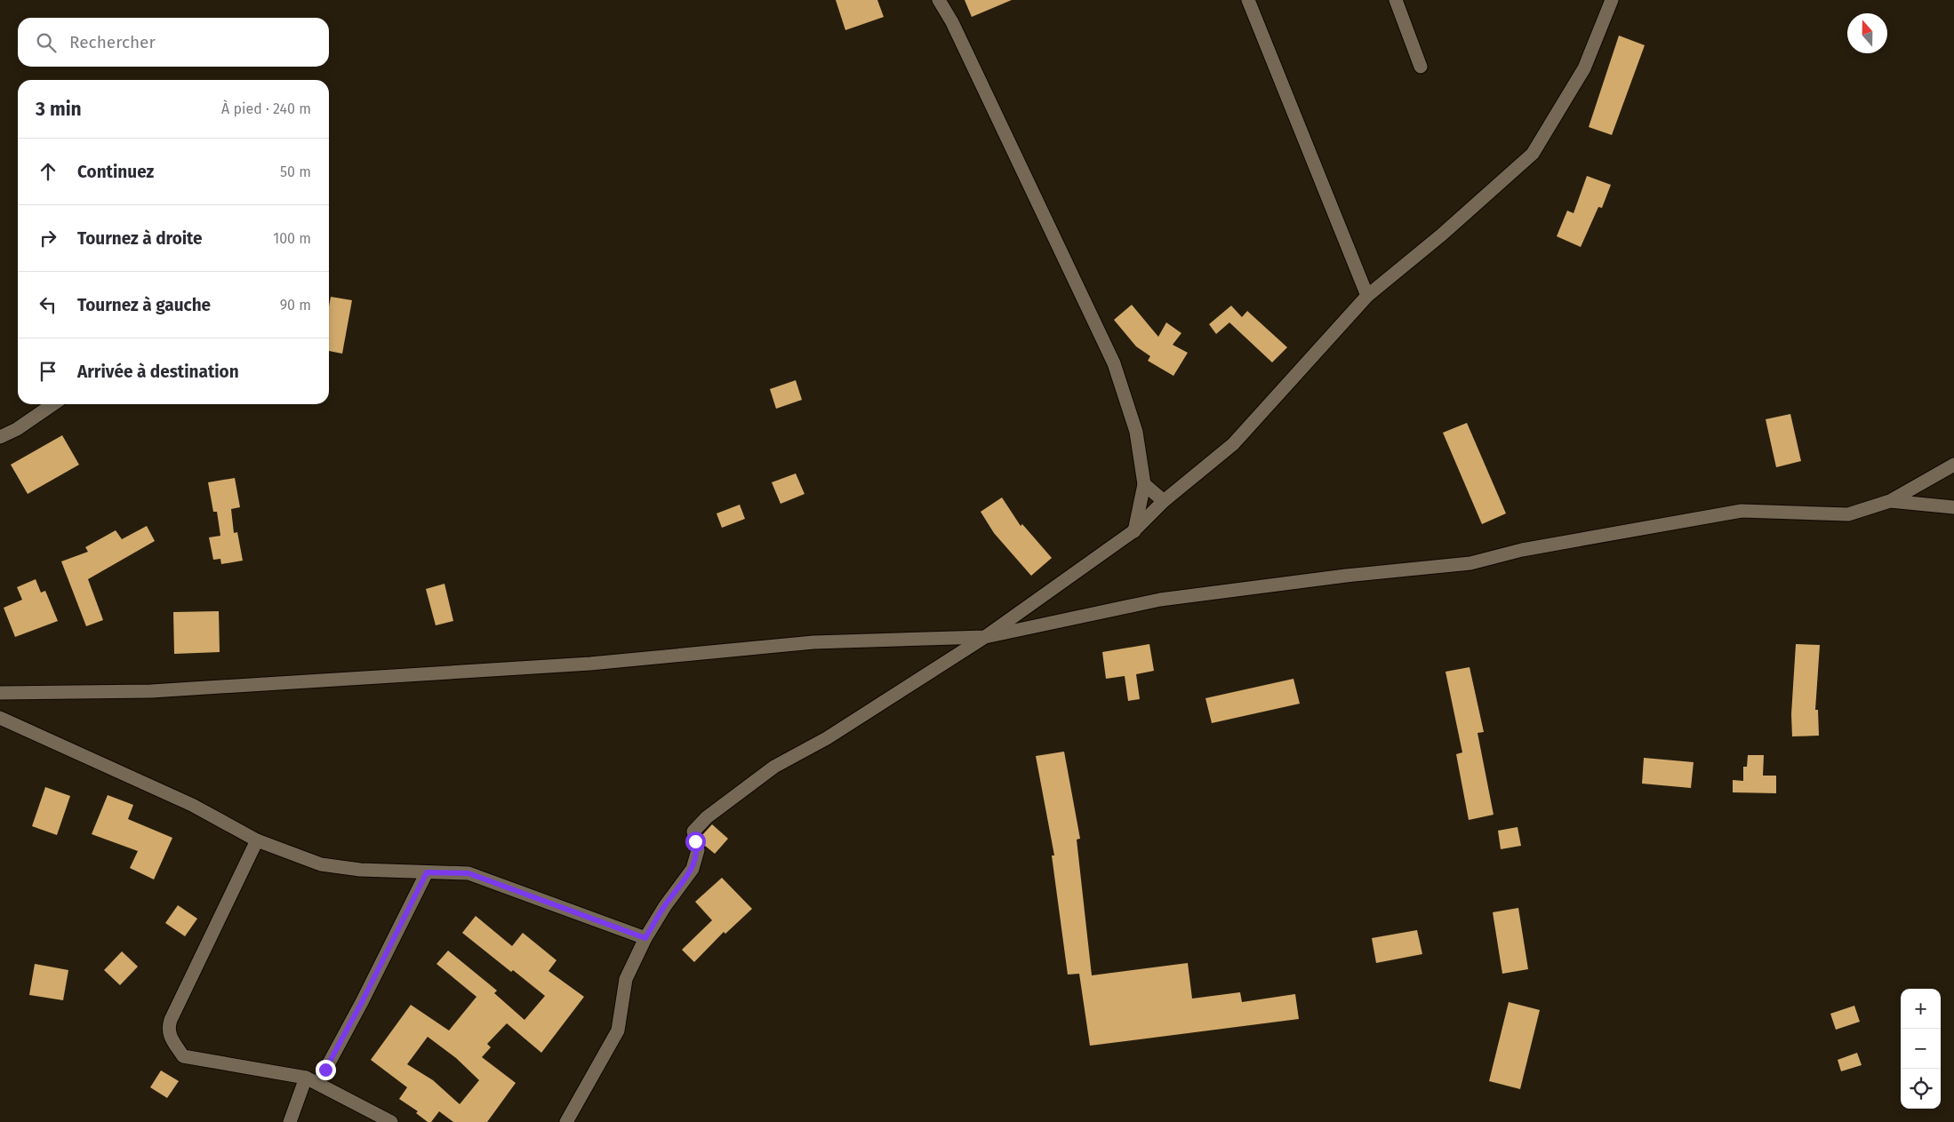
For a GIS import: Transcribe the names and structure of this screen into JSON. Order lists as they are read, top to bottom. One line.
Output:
{"north":"top","page":{"search":"Rechercher","heading":["3 min","À pied · 240 m"],"list":[["Continuez","50 m"],["Tournez à droite","100 m"],["Tournez à gauche","90 m"],"Arrivée à destination"],"map_buttons":["+","−"]}}
